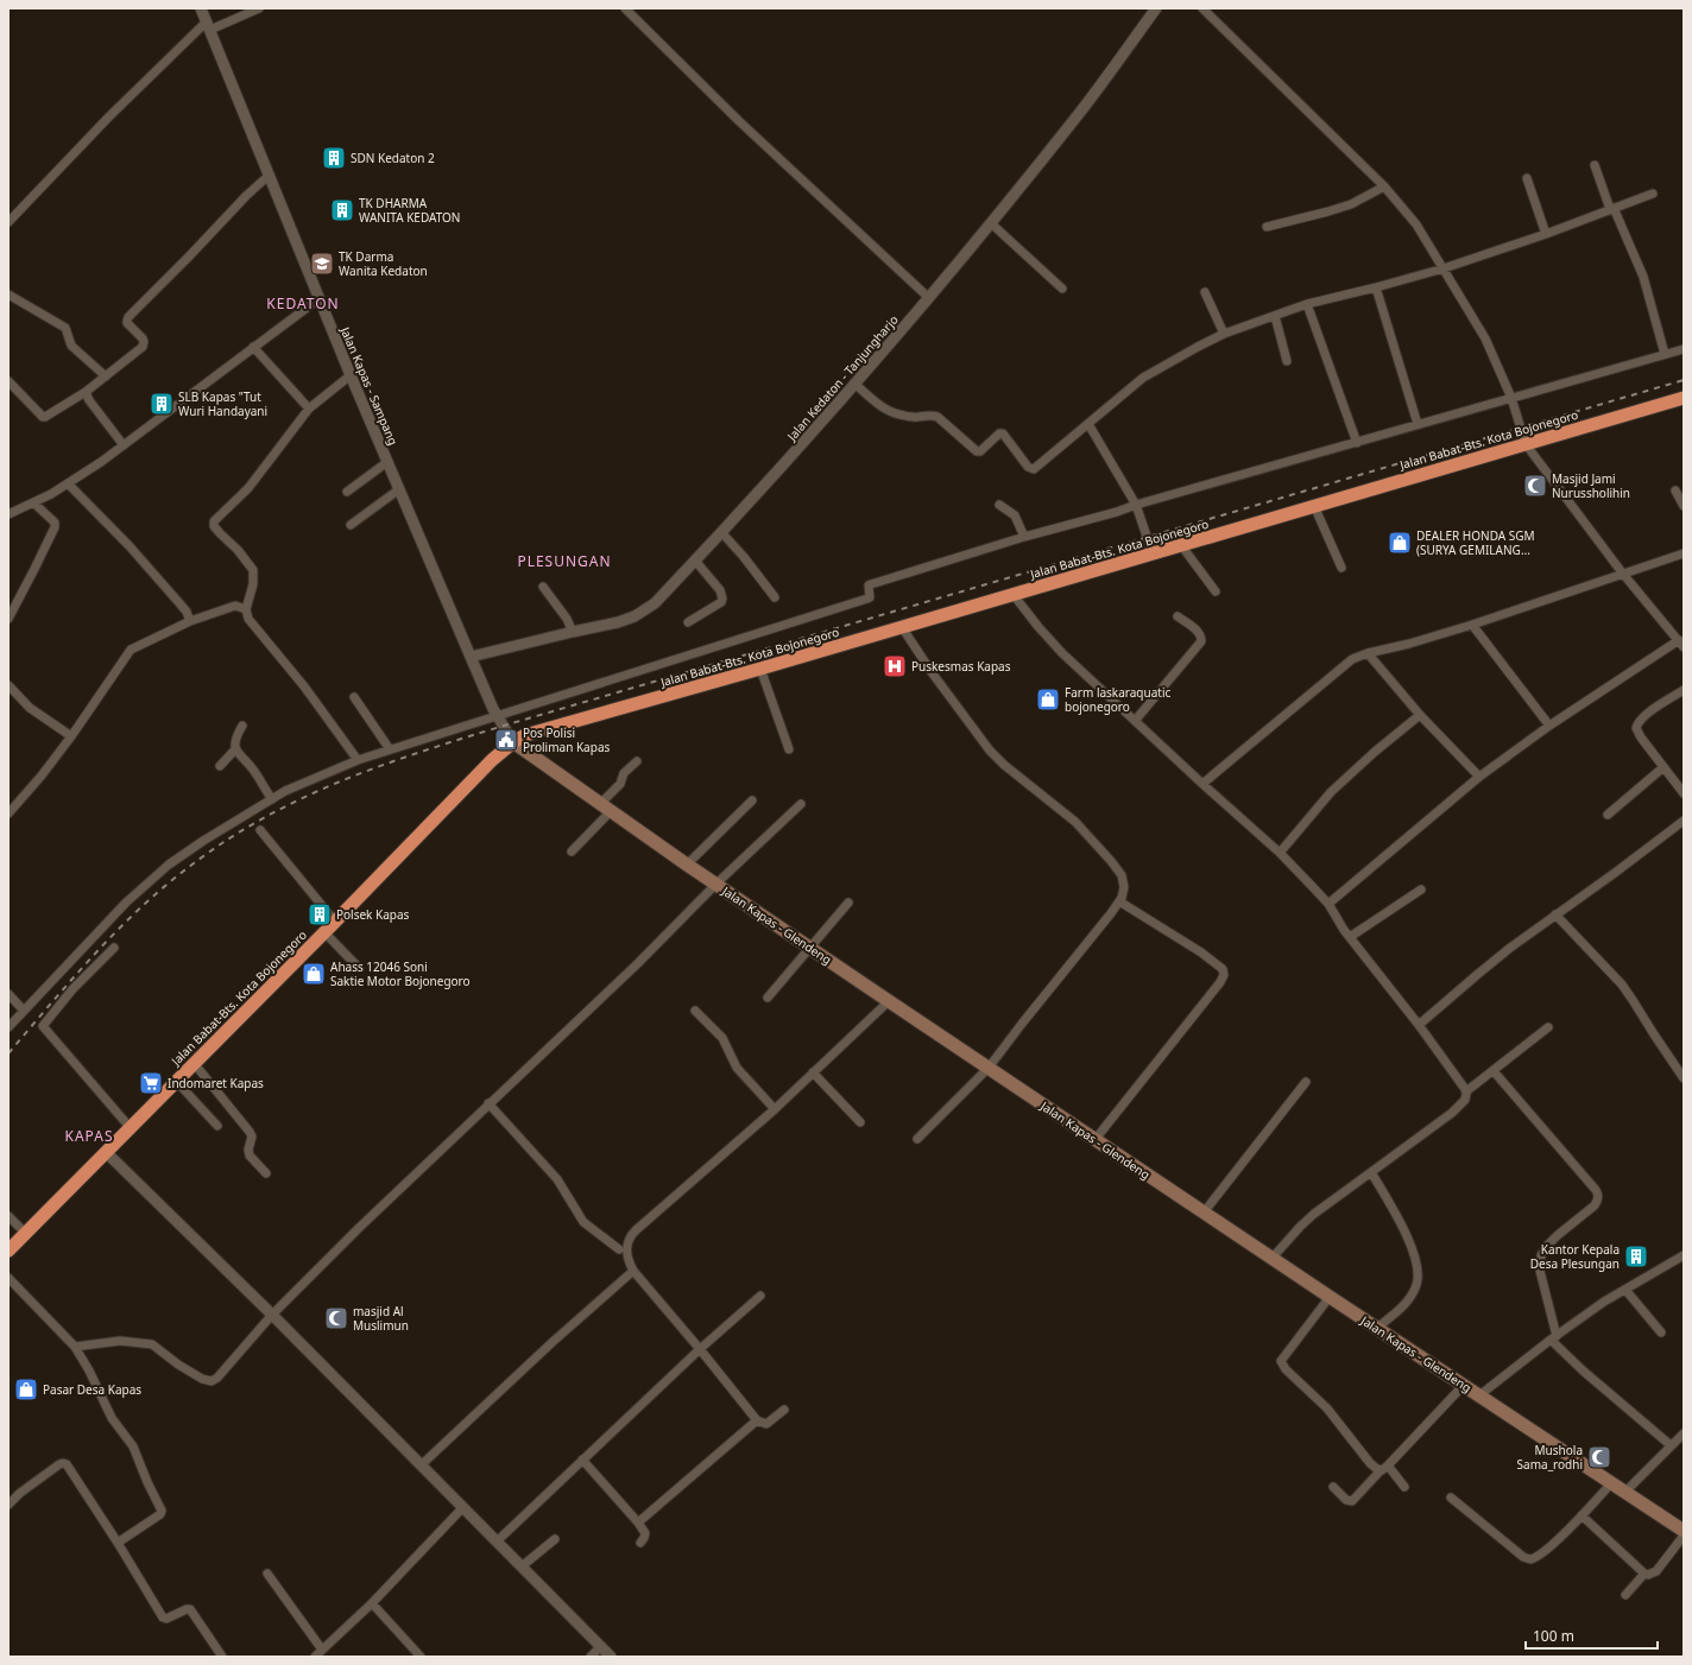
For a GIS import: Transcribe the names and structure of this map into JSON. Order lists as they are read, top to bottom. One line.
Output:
{"streets":{"highway":["Jalan Babat-Bts. Kota Bojonegoro"],"main road":["Jalan Kapas - Glendeng"],"street":["Jalan Kedaton - Tanjungharjo","Jalan Kapas - Sampang"]},"crossings":[["Jalan Kedaton - Tanjungharjo","Jalan Kapas - Sampang"],["Jalan Kapas - Sampang","Jalan Babat-Bts. Kota Bojonegoro"],["Jalan Kapas - Sampang","Jalan Kapas - Glendeng"],["Jalan Babat-Bts. Kota Bojonegoro","Jalan Kapas - Glendeng"]],"districts":["KEDATON","PLESUNGAN","KAPAS"],"places":{"building":["SDN Kedaton 2","TK DHARMA WANITA KEDATON","SLB Kapas \"Tut Wuri Handayani","Polsek Kapas","Kantor Kepala Desa Plesungan"],"school or university":["TK Darma Wanita Kedaton"],"mosque":["Masjid Jami Nurussholihin","masjid Al Muslimun","Mushola Sama_rodhi"],"shop":["DEALER HONDA SGM (SURYA GEMILANG…","Farm laskaraquatic bojonegoro","Ahass 12046 Soni Saktie Motor Bojonegoro","Pasar Desa Kapas"],"hospital":["Puskesmas Kapas"],"public building":["Pos Polisi Proliman Kapas"],"supermarket":["Indomaret Kapas"]},"scale_bar":"100 m"}
